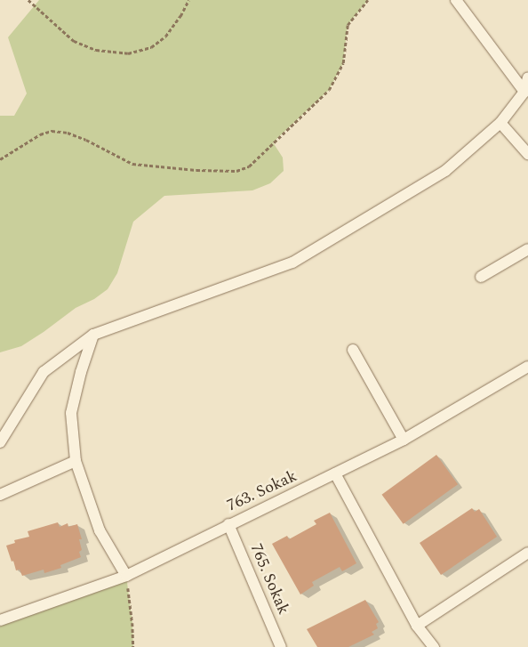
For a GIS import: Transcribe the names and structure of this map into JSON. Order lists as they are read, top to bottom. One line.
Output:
{"streets":{"street":["763. Sokak","765. Sokak"]},"crossings":[["763. Sokak","765. Sokak"]]}
